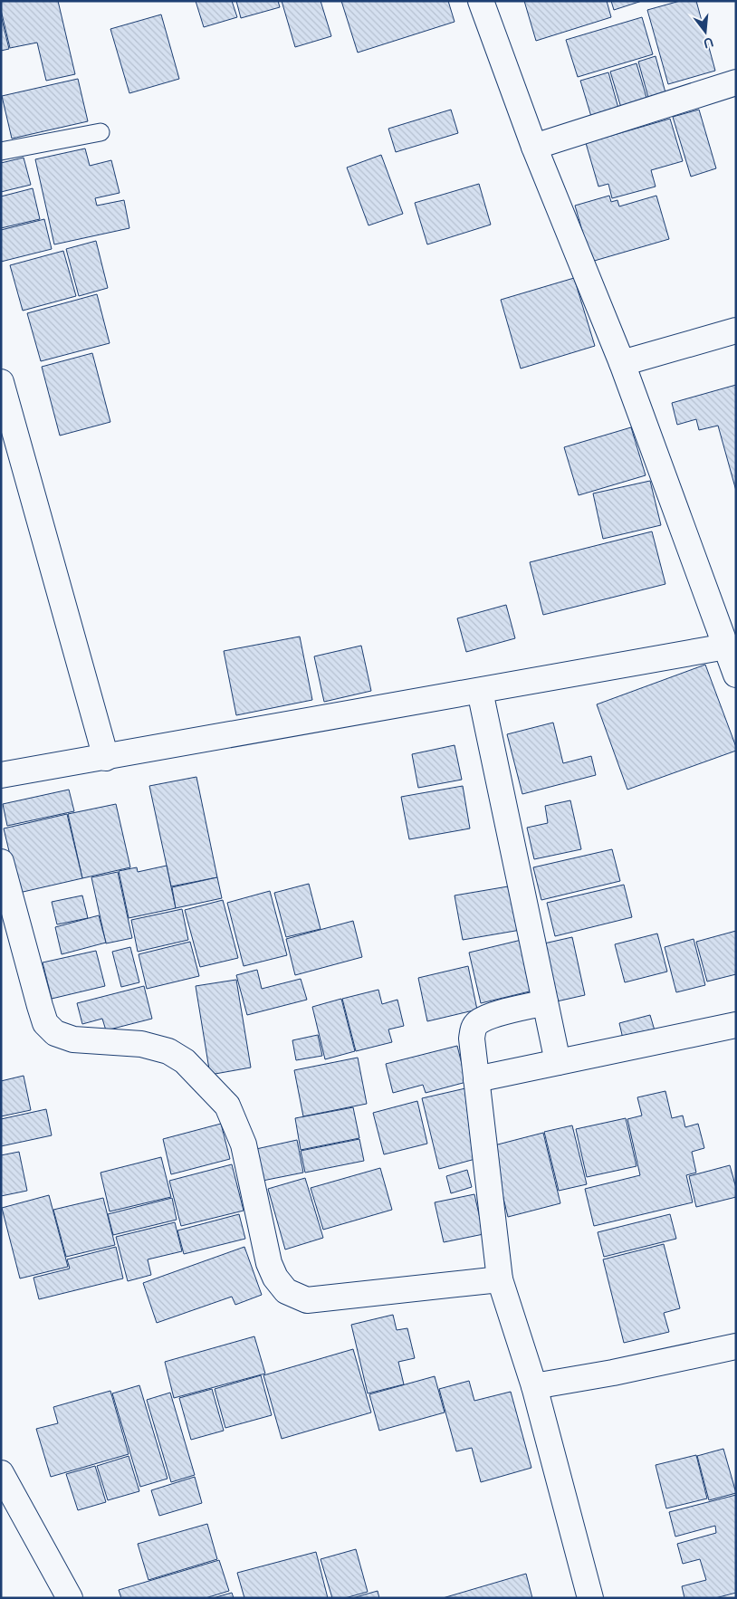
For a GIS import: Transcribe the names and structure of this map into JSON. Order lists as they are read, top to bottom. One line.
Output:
{"north":"bottom"}
